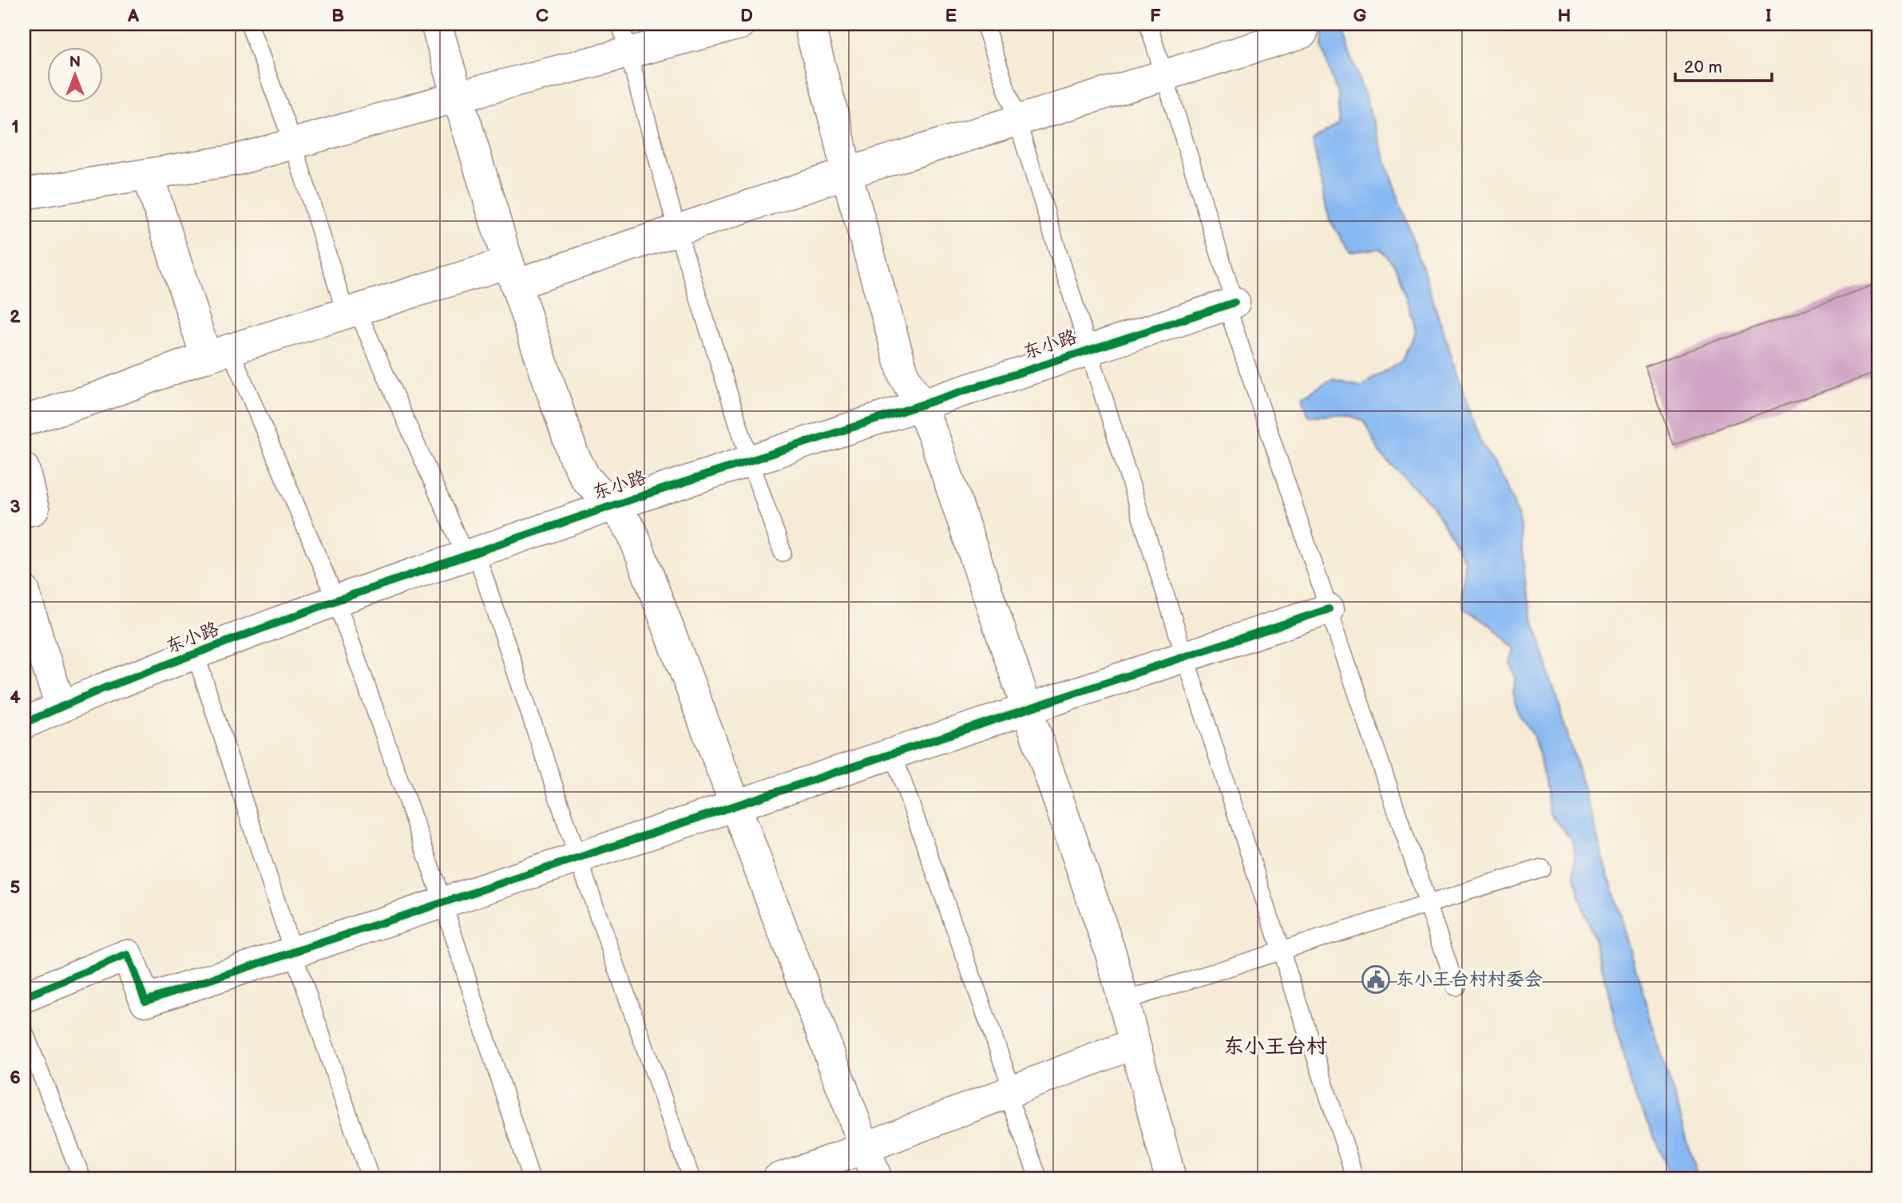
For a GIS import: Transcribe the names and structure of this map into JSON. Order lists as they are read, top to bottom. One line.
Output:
{"streets":{"street":["东小路"]},"districts":["东小王台村"],"places":{"public building":["东小王台村村委会"]},"scale_bar":"20 m","north":"top","grid":{"columns":["A","B","C","D","E","F","G","H","I"],"rows":["1","2","3","4","5","6"]}}
